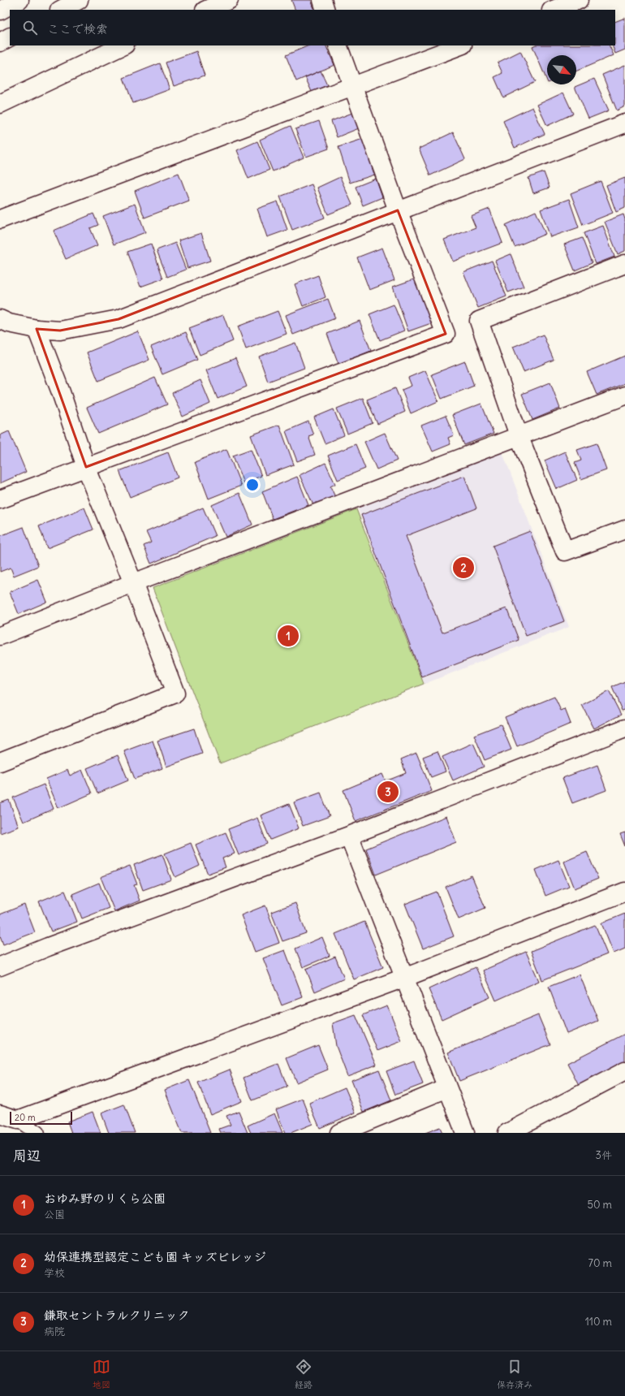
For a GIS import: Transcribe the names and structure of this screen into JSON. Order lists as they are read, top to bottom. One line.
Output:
{"scale_bar":"20 m","north":"bottom right","page":{"search":"ここで検索","pins":["2","1","3"],"scale":"20 m","heading":["周辺","3件"],"list":[{"mark":"1","name":"おゆみ野のりくら公園","note":"公園","value":"50 m"},{"mark":"2","name":"幼保連携型認定こども園 キッズビレッジ","note":"学校","value":"70 m"},{"mark":"3","name":"鎌取セントラルクリニック","note":"病院","value":"110 m"}],"nav":["地図","経路","保存済み"]}}
